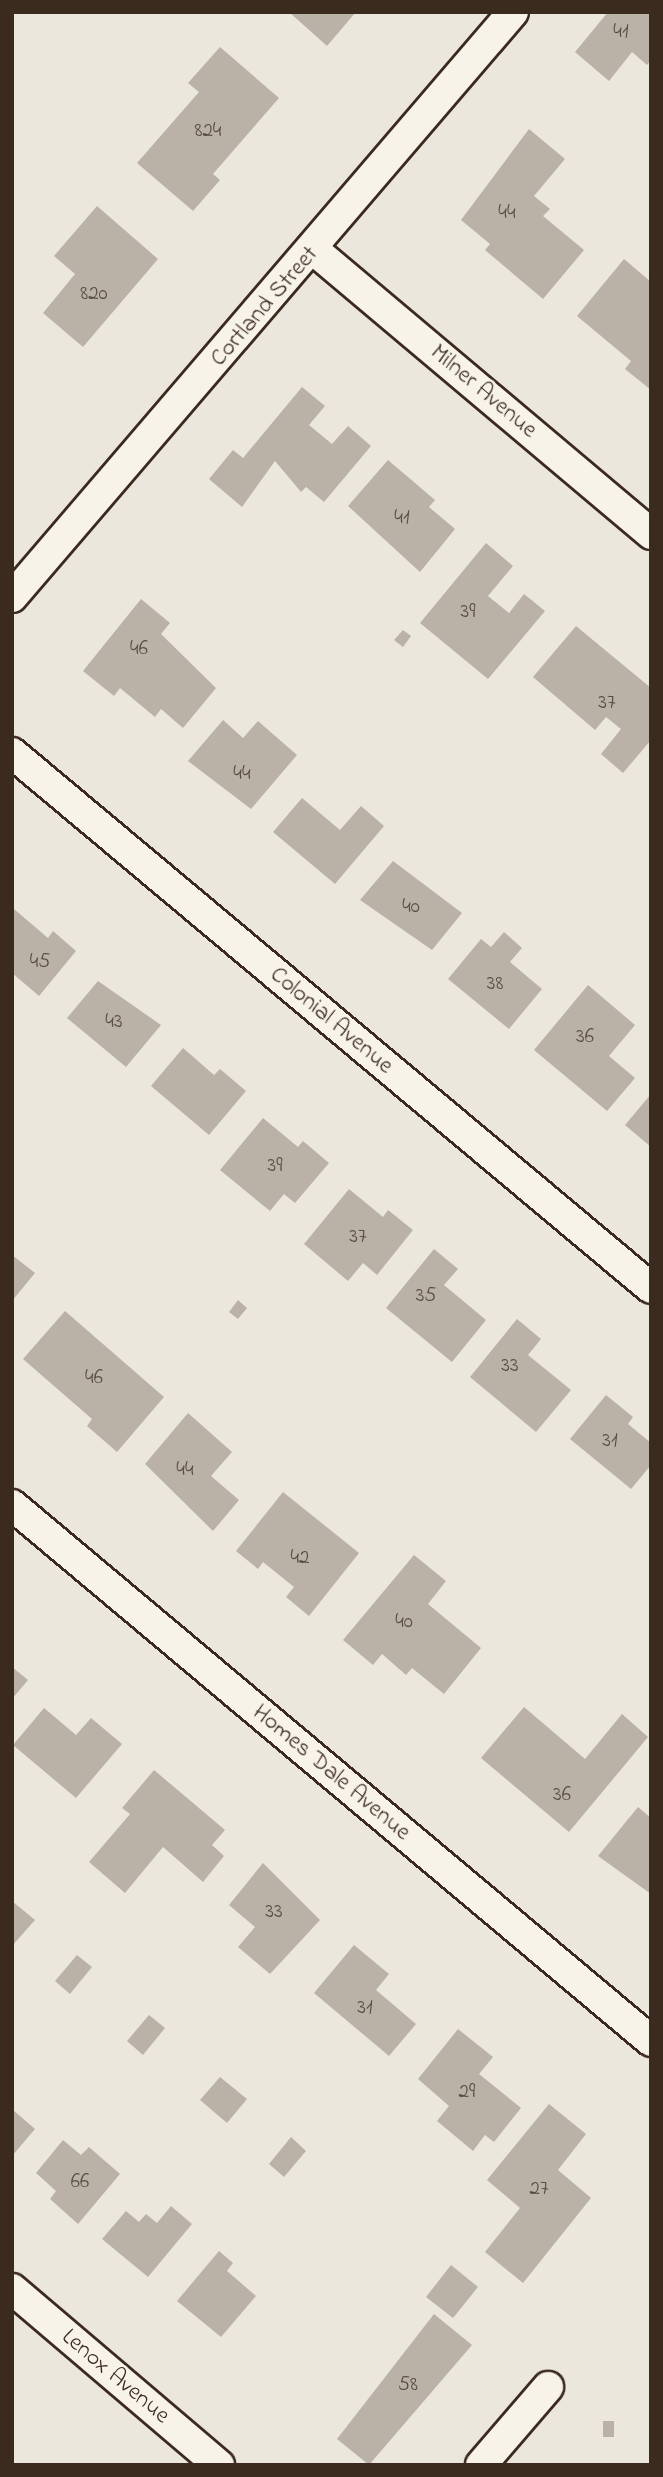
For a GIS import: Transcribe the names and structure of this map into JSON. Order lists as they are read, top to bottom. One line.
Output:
{"streets":{"street":["Cortland Street","Milner Avenue","Colonial Avenue","Homes Dale Avenue","Lenox Avenue"]},"crossings":[["Cortland Street","Milner Avenue"]],"house_numbers":["41","824","44","820","41","39","46","37","44","40","45","38","43","36","39","37","35","33","46","31","44","42","40","36","33","31","29","66","27","58"]}
